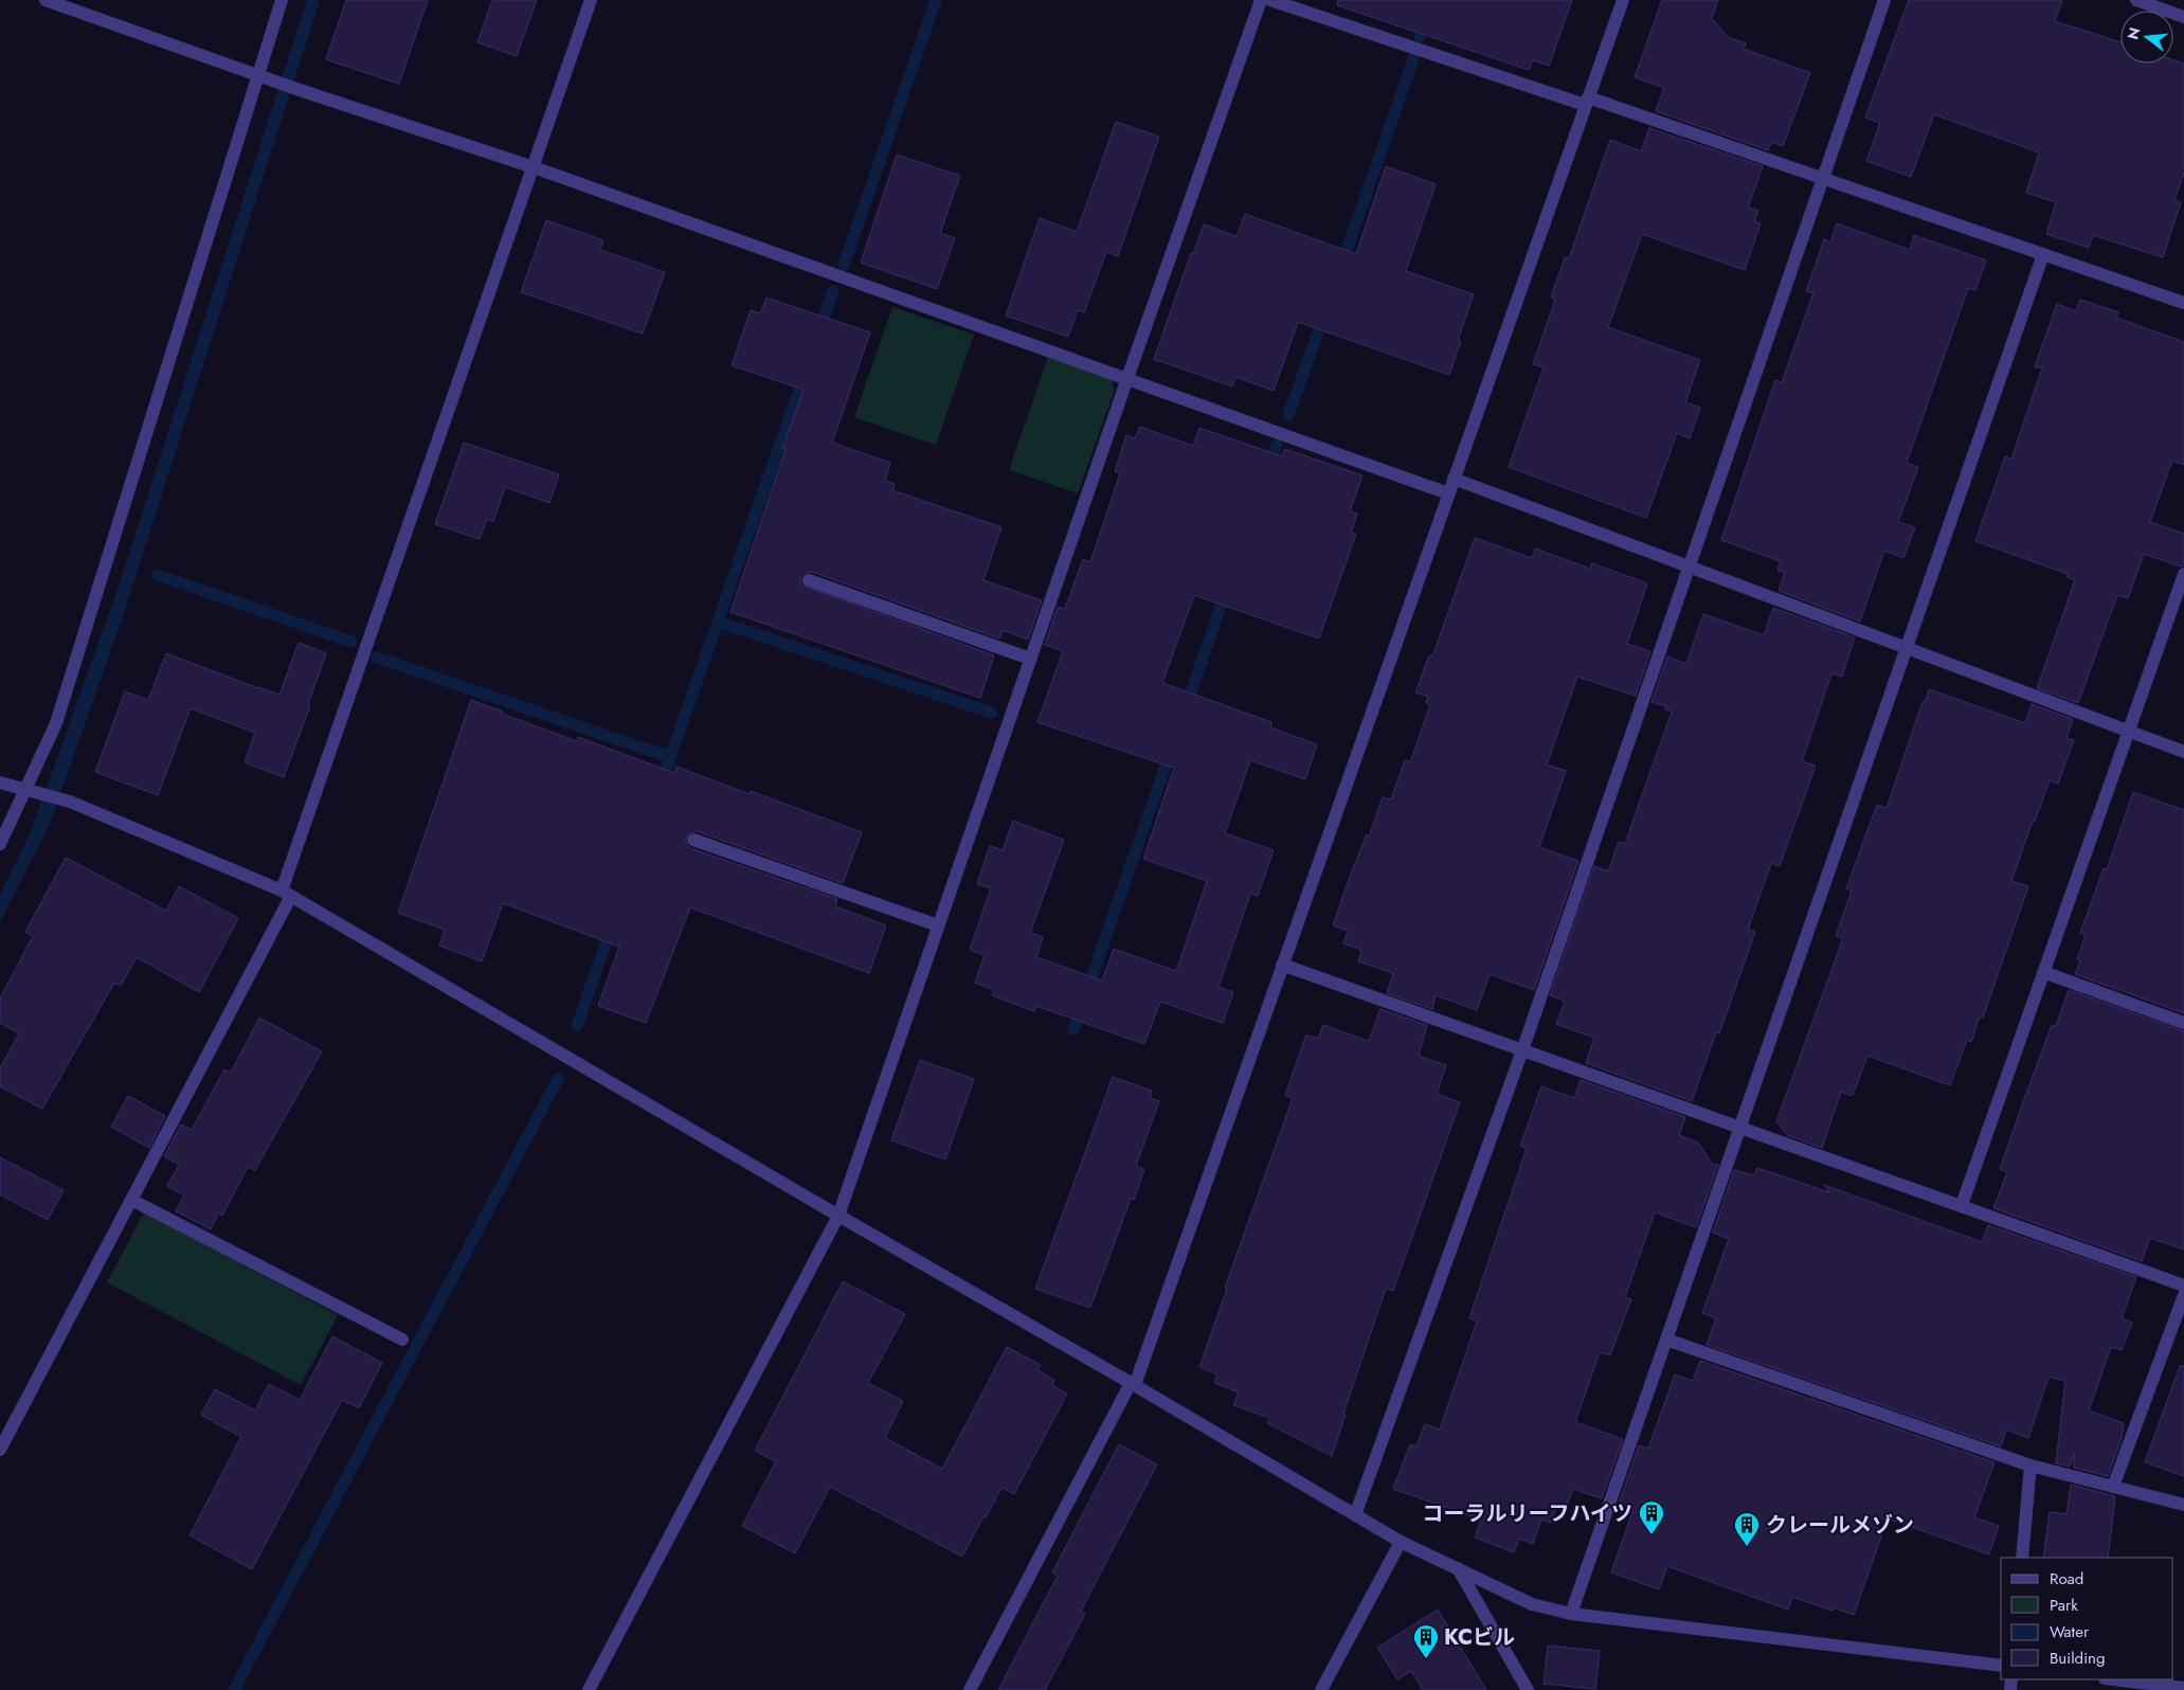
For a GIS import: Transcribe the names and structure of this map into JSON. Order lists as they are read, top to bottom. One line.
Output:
{"places":{"building":["コーラルリーフハイツ","クレールメゾン","KCビル"]},"legend":["Road","Park","Water","Building"],"north":"left"}
